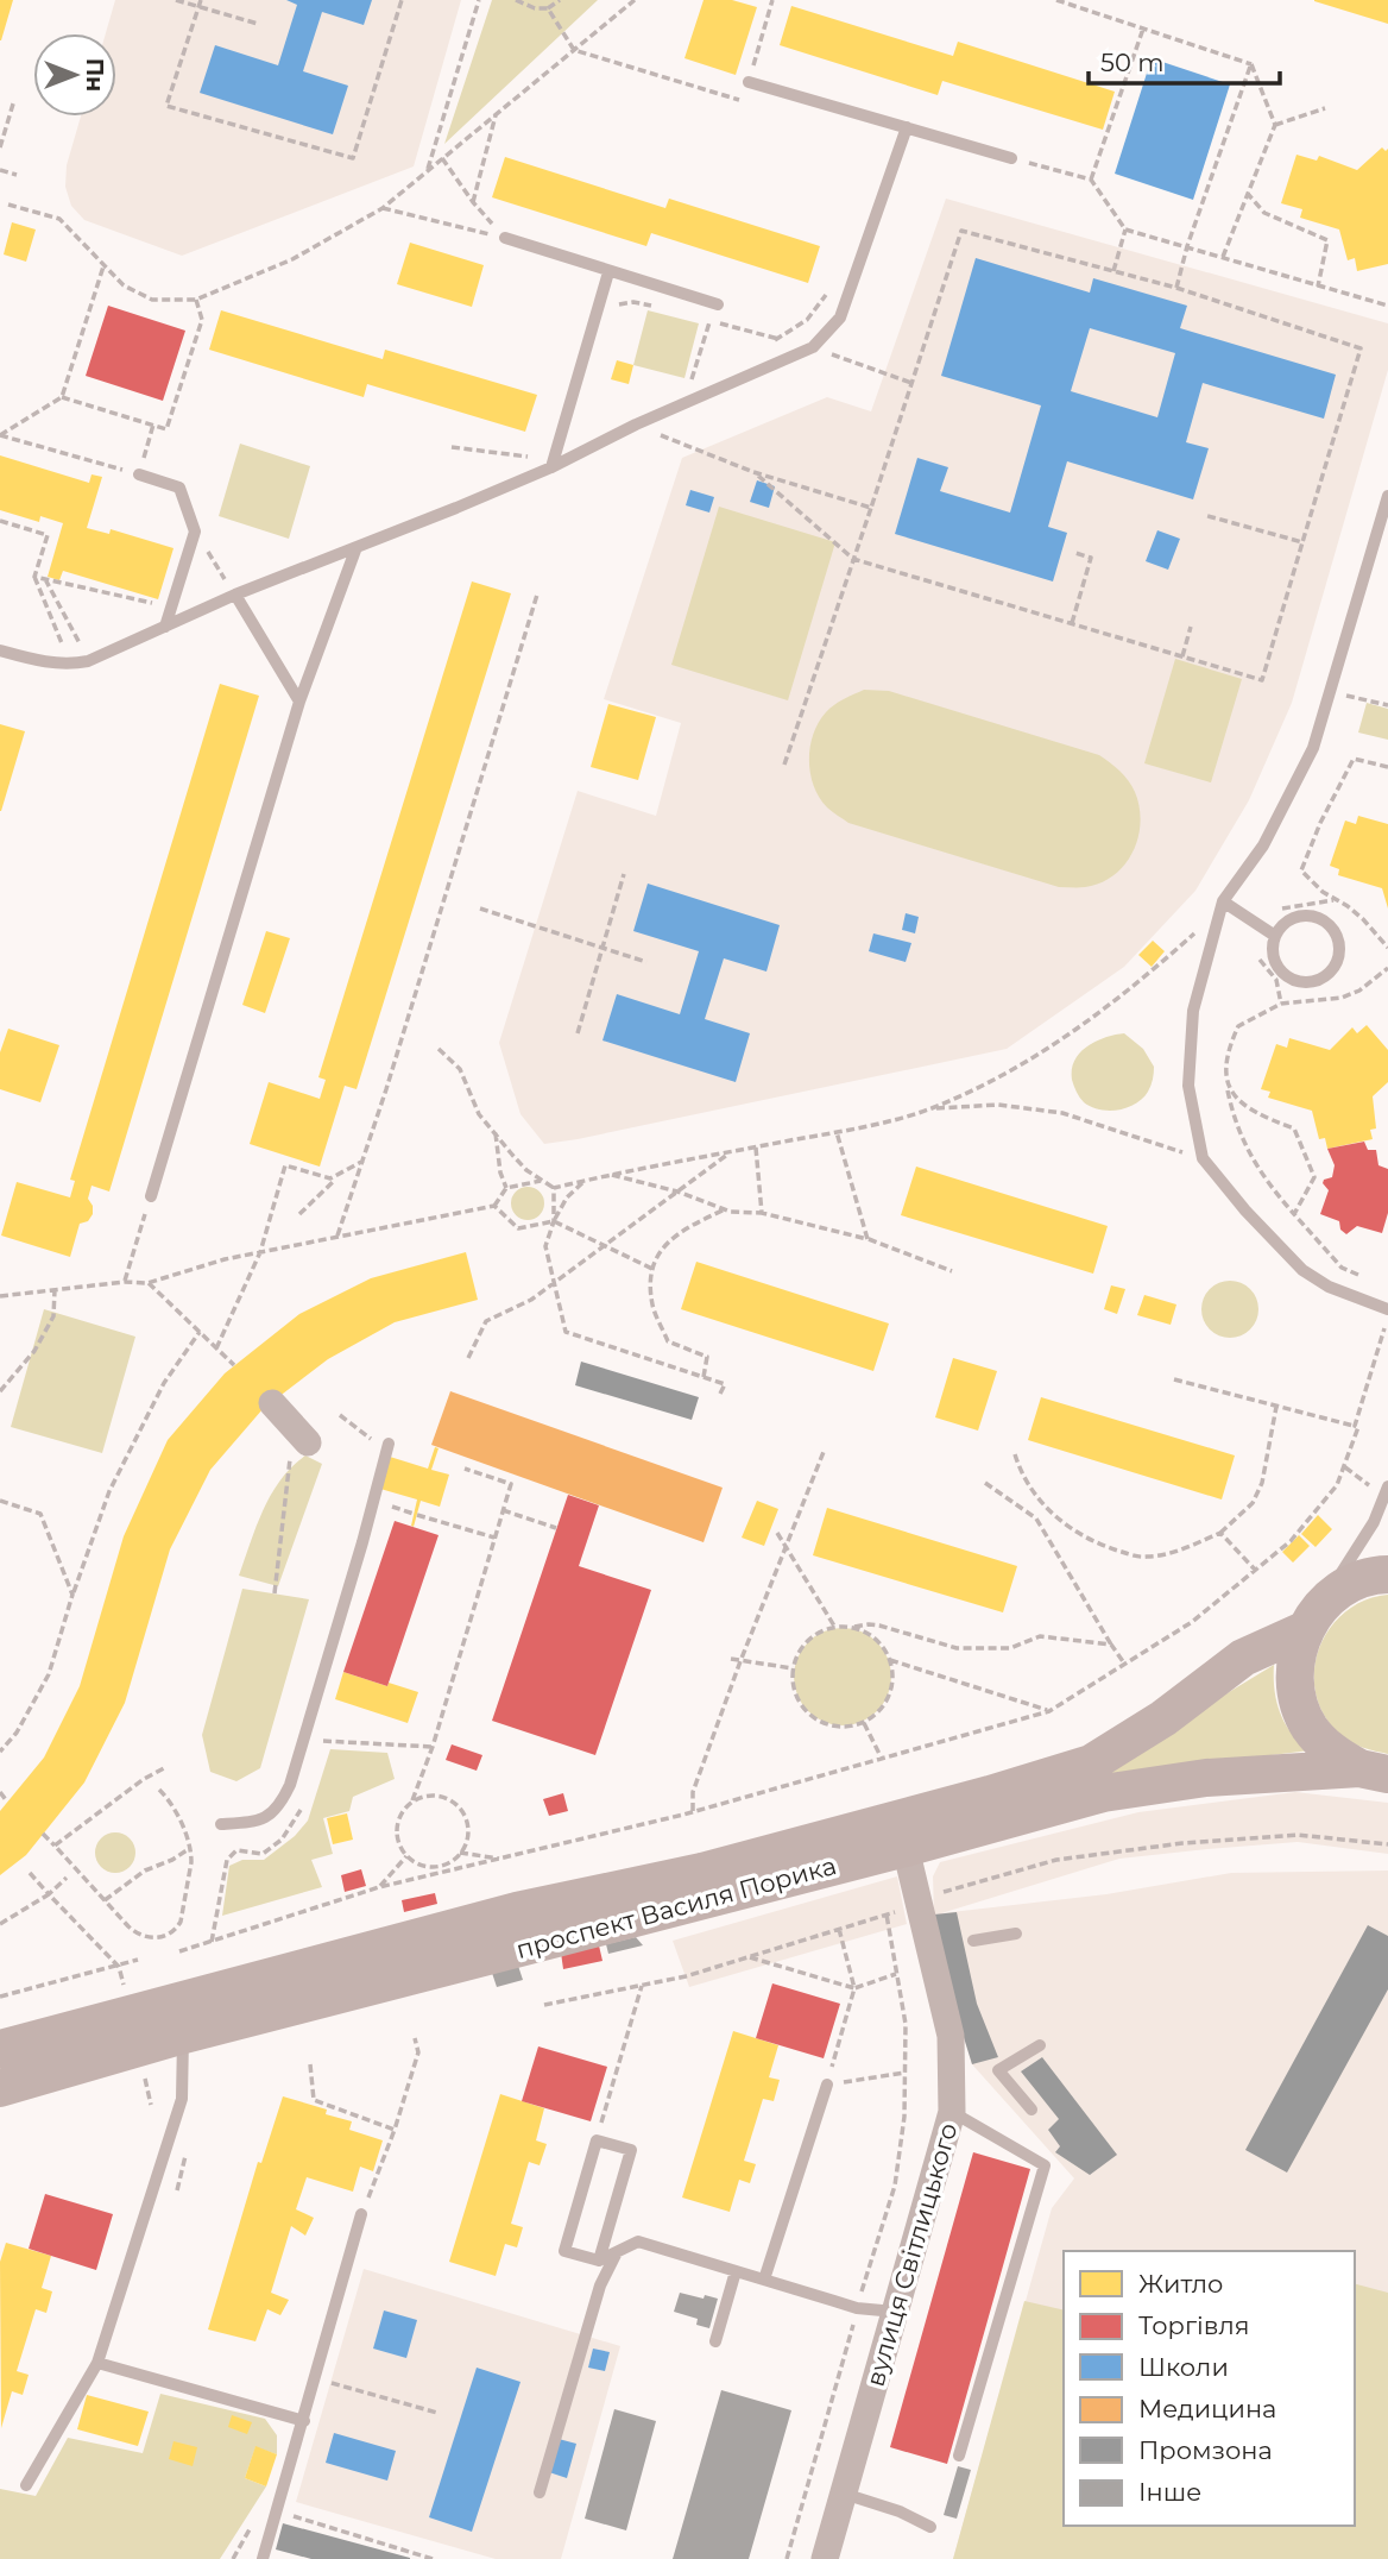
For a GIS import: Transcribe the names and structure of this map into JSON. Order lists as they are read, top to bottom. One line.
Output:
{"streets":{"street":["проспект Василя Порика","вулиця Світлицького"]},"crossings":[["проспект Василя Порика","вулиця Світлицького"]],"legend":["Житло","Торгівля","Школи","Медицина","Промзона","Інше"],"scale_bar":"50 m","north":"right"}
